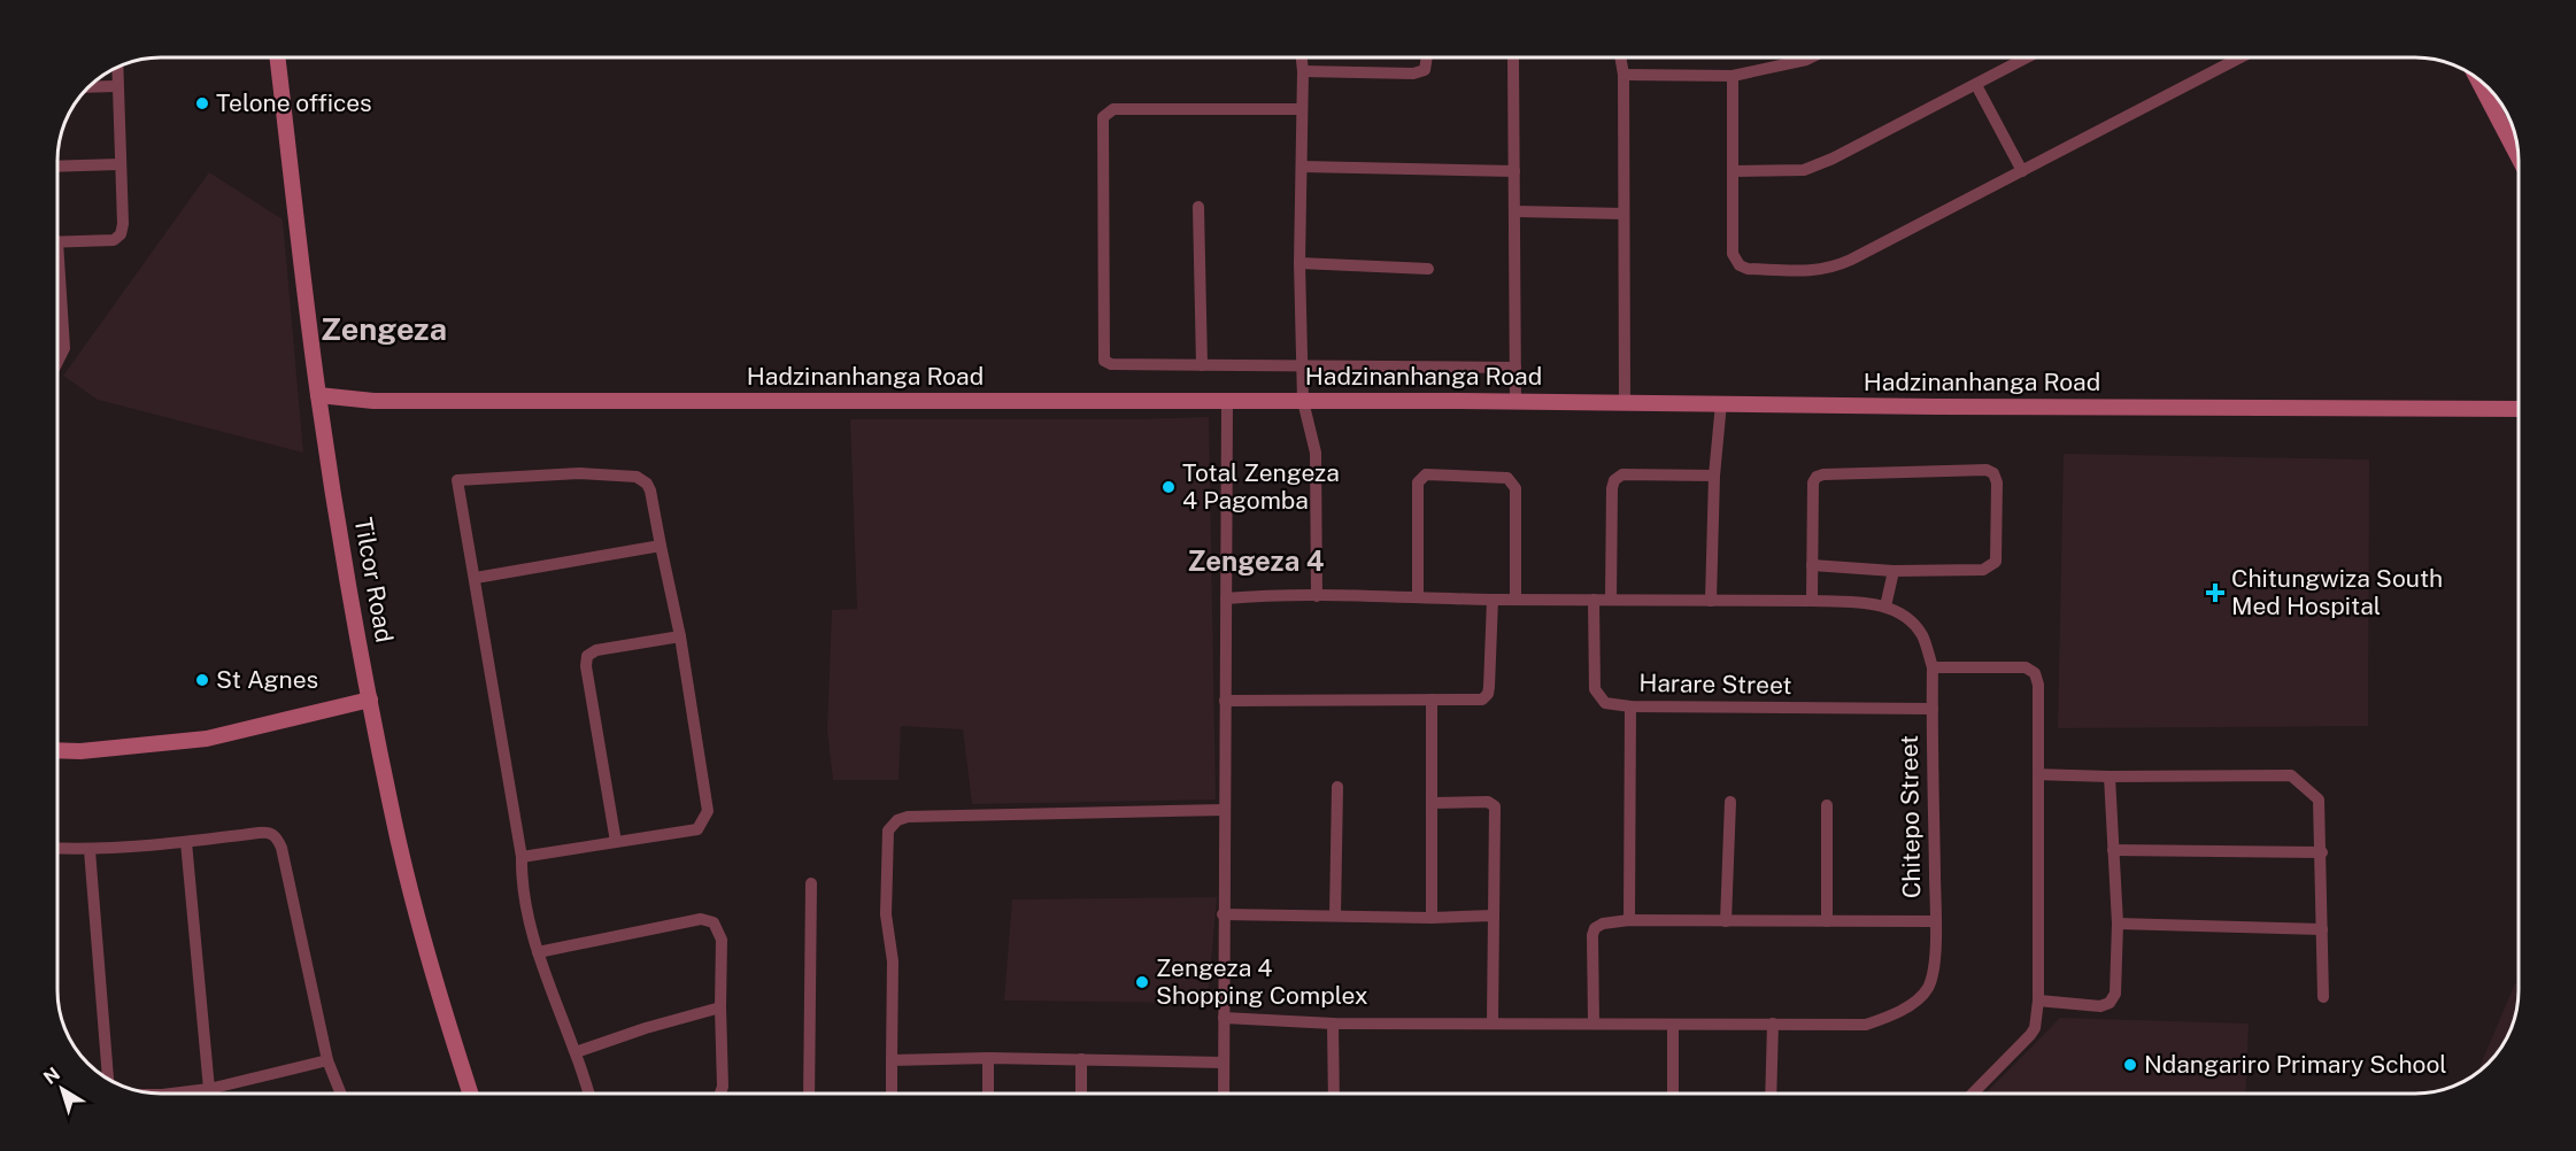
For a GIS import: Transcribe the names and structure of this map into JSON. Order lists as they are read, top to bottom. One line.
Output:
{"streets":{"street":["Hadzinanhanga Road","Tilcor Road","Harare Street","Chitepo Street"]},"crossings":[["Hadzinanhanga Road","Tilcor Road"],["Harare Street","Chitepo Street"]],"districts":["Zengeza","Zengeza 4"],"places":{"other":["Telone offices","Total Zengeza 4 Pagomba","St Agnes","Zengeza 4 Shopping Complex","Ndangariro Primary School"],"health":["Chitungwiza South Med Hospital"]},"north":"top left"}
